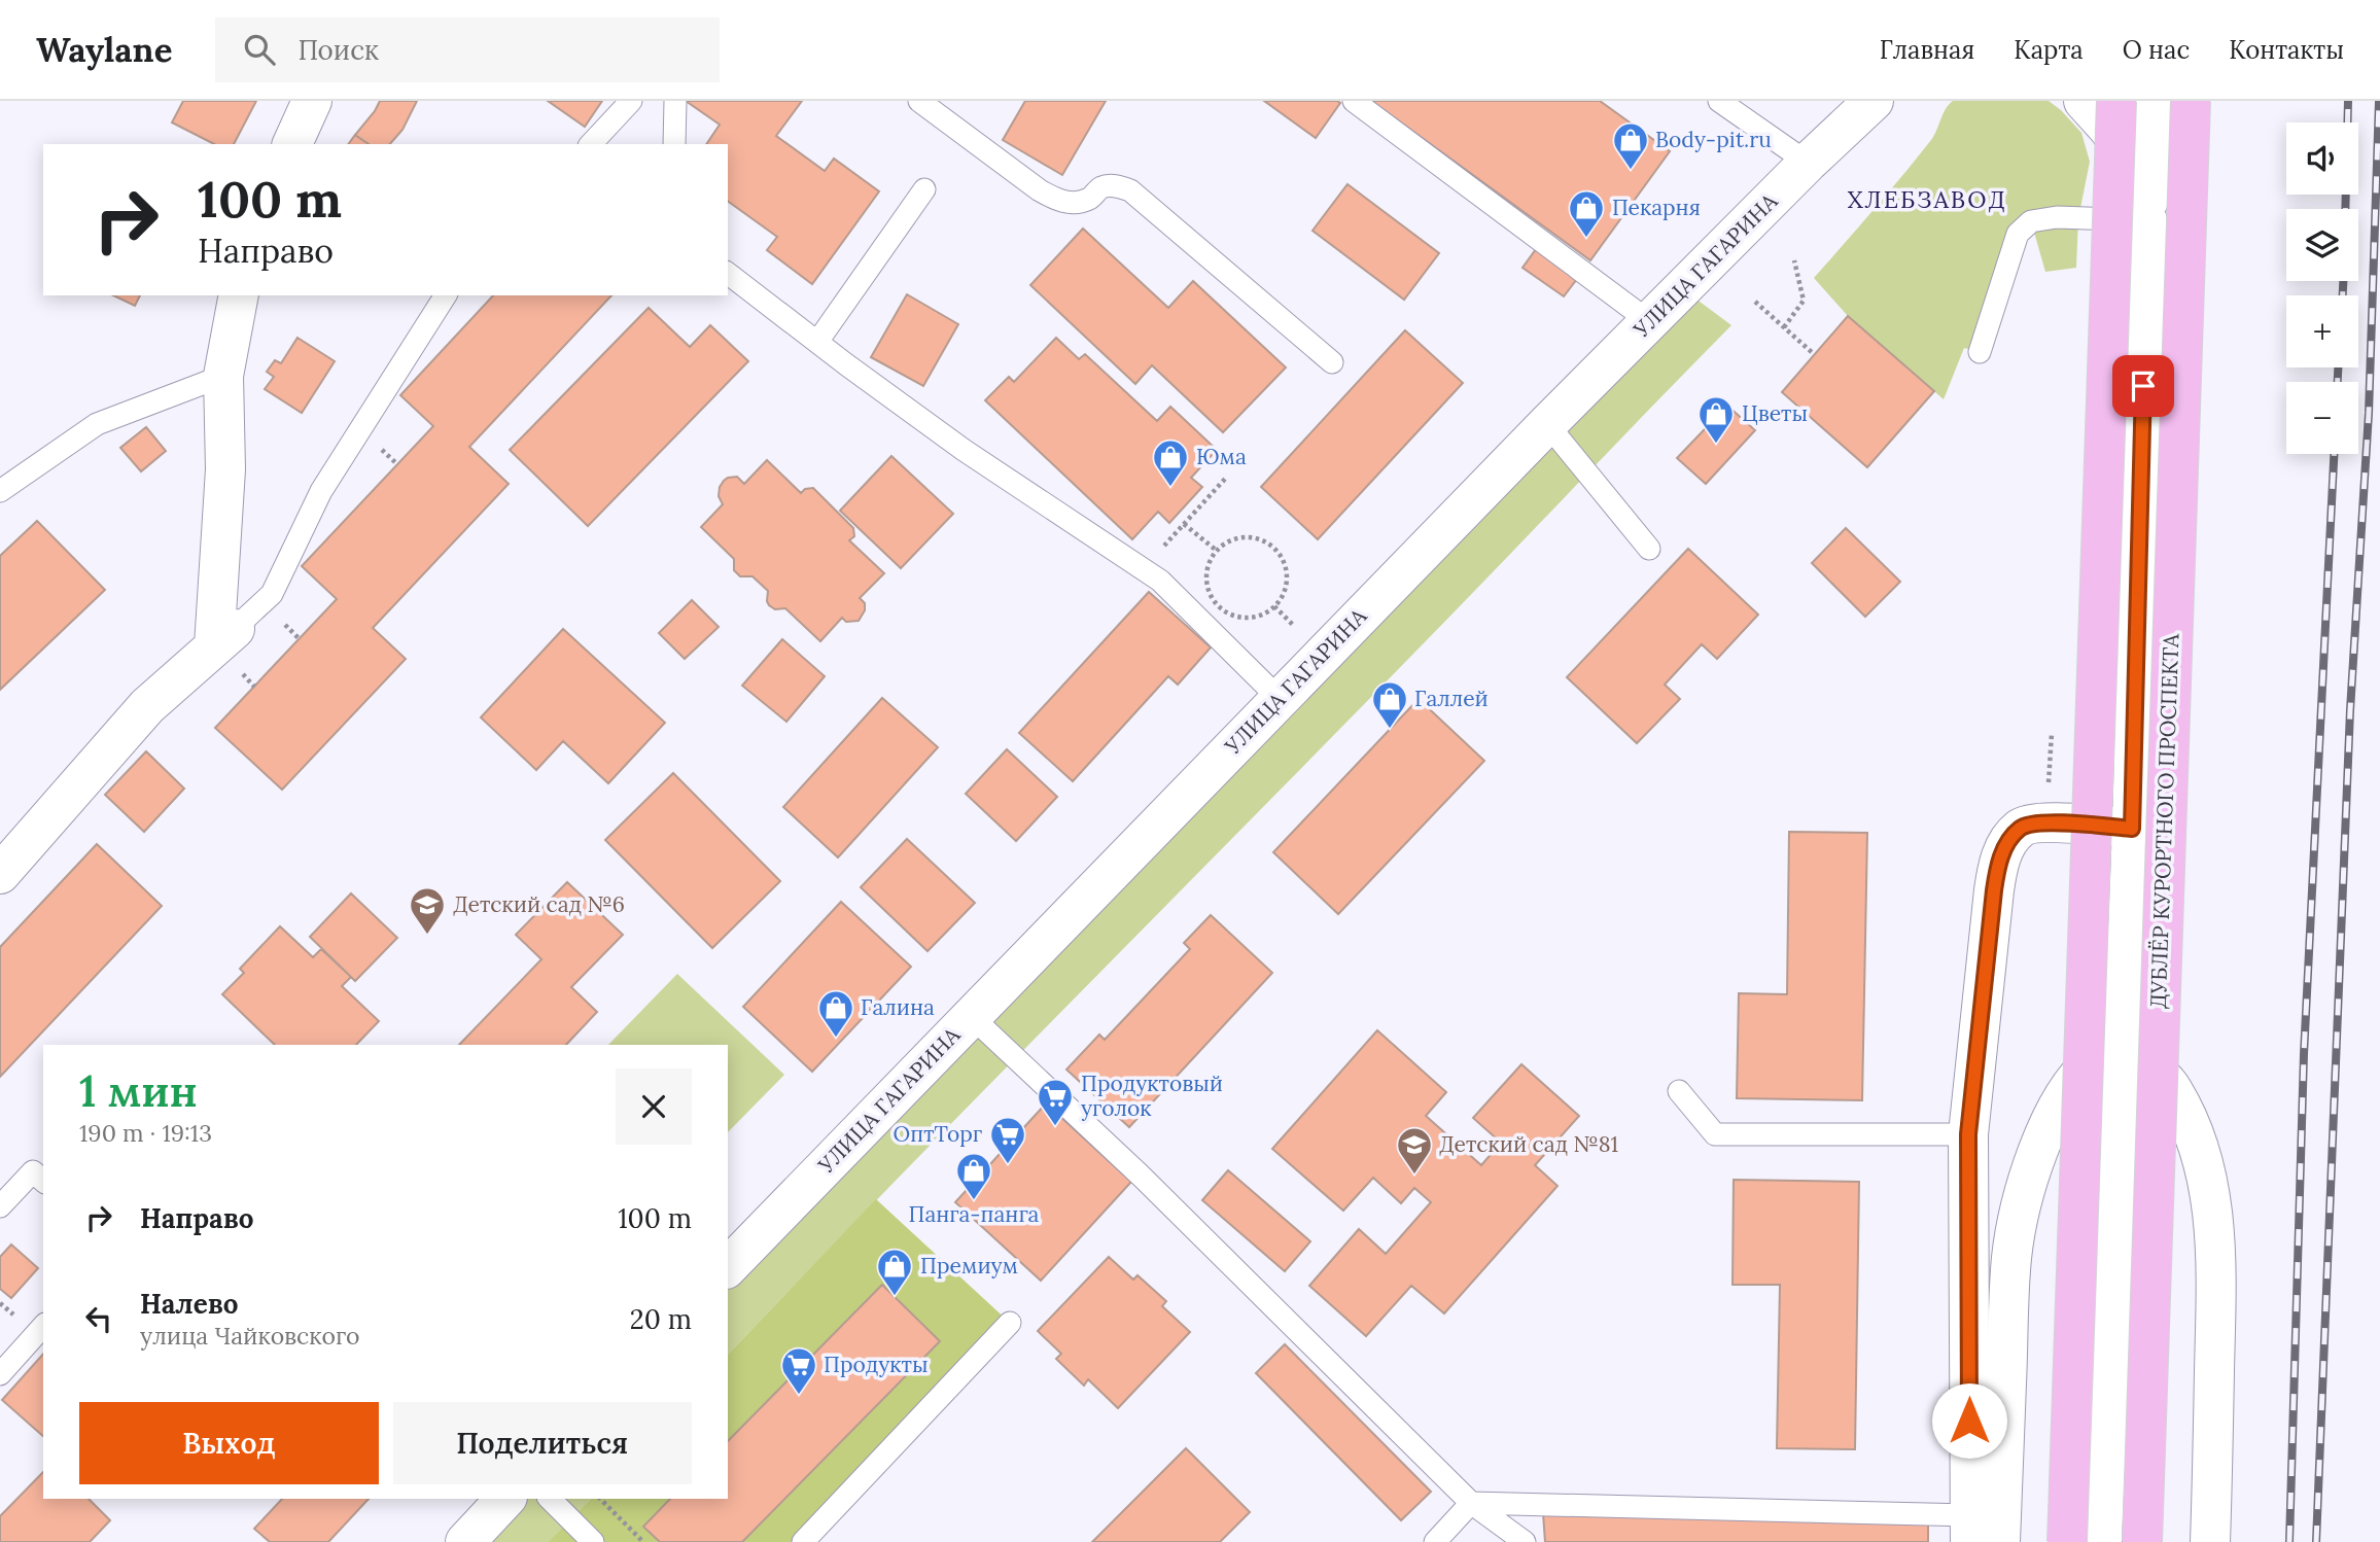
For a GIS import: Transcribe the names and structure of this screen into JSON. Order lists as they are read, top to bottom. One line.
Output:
{"streets":{"main road":["ДУБЛЁР КУРОРТНОГО ПРОСПЕКТА"],"street":["УЛИЦА ГАГАРИНА"]},"districts":["ХЛЕБЗАВОД"],"places":{"shop":["Body-pit.ru","Пекарня","Цветы","Юма","Галлей","Галина","Панга-панга","Премиум"],"school or university":["Детский сад №6","Детский сад №81"],"supermarket":["Продуктовый уголок","ОптТорг","Продукты"]},"page":{"header":"Waylane","search":"Поиск","nav":["Главная","Карта","О нас","Контакты"],"map_buttons":["+","−"],"turn":["100 m","Направо"],"heading":["1 мин","190 m · 19:13"],"list":[{"name":"Направо","value":"100 m"},{"name":"Налево","note":"улица Чайковского","value":"20 m"}],"buttons":["Выход","Поделиться"]}}
